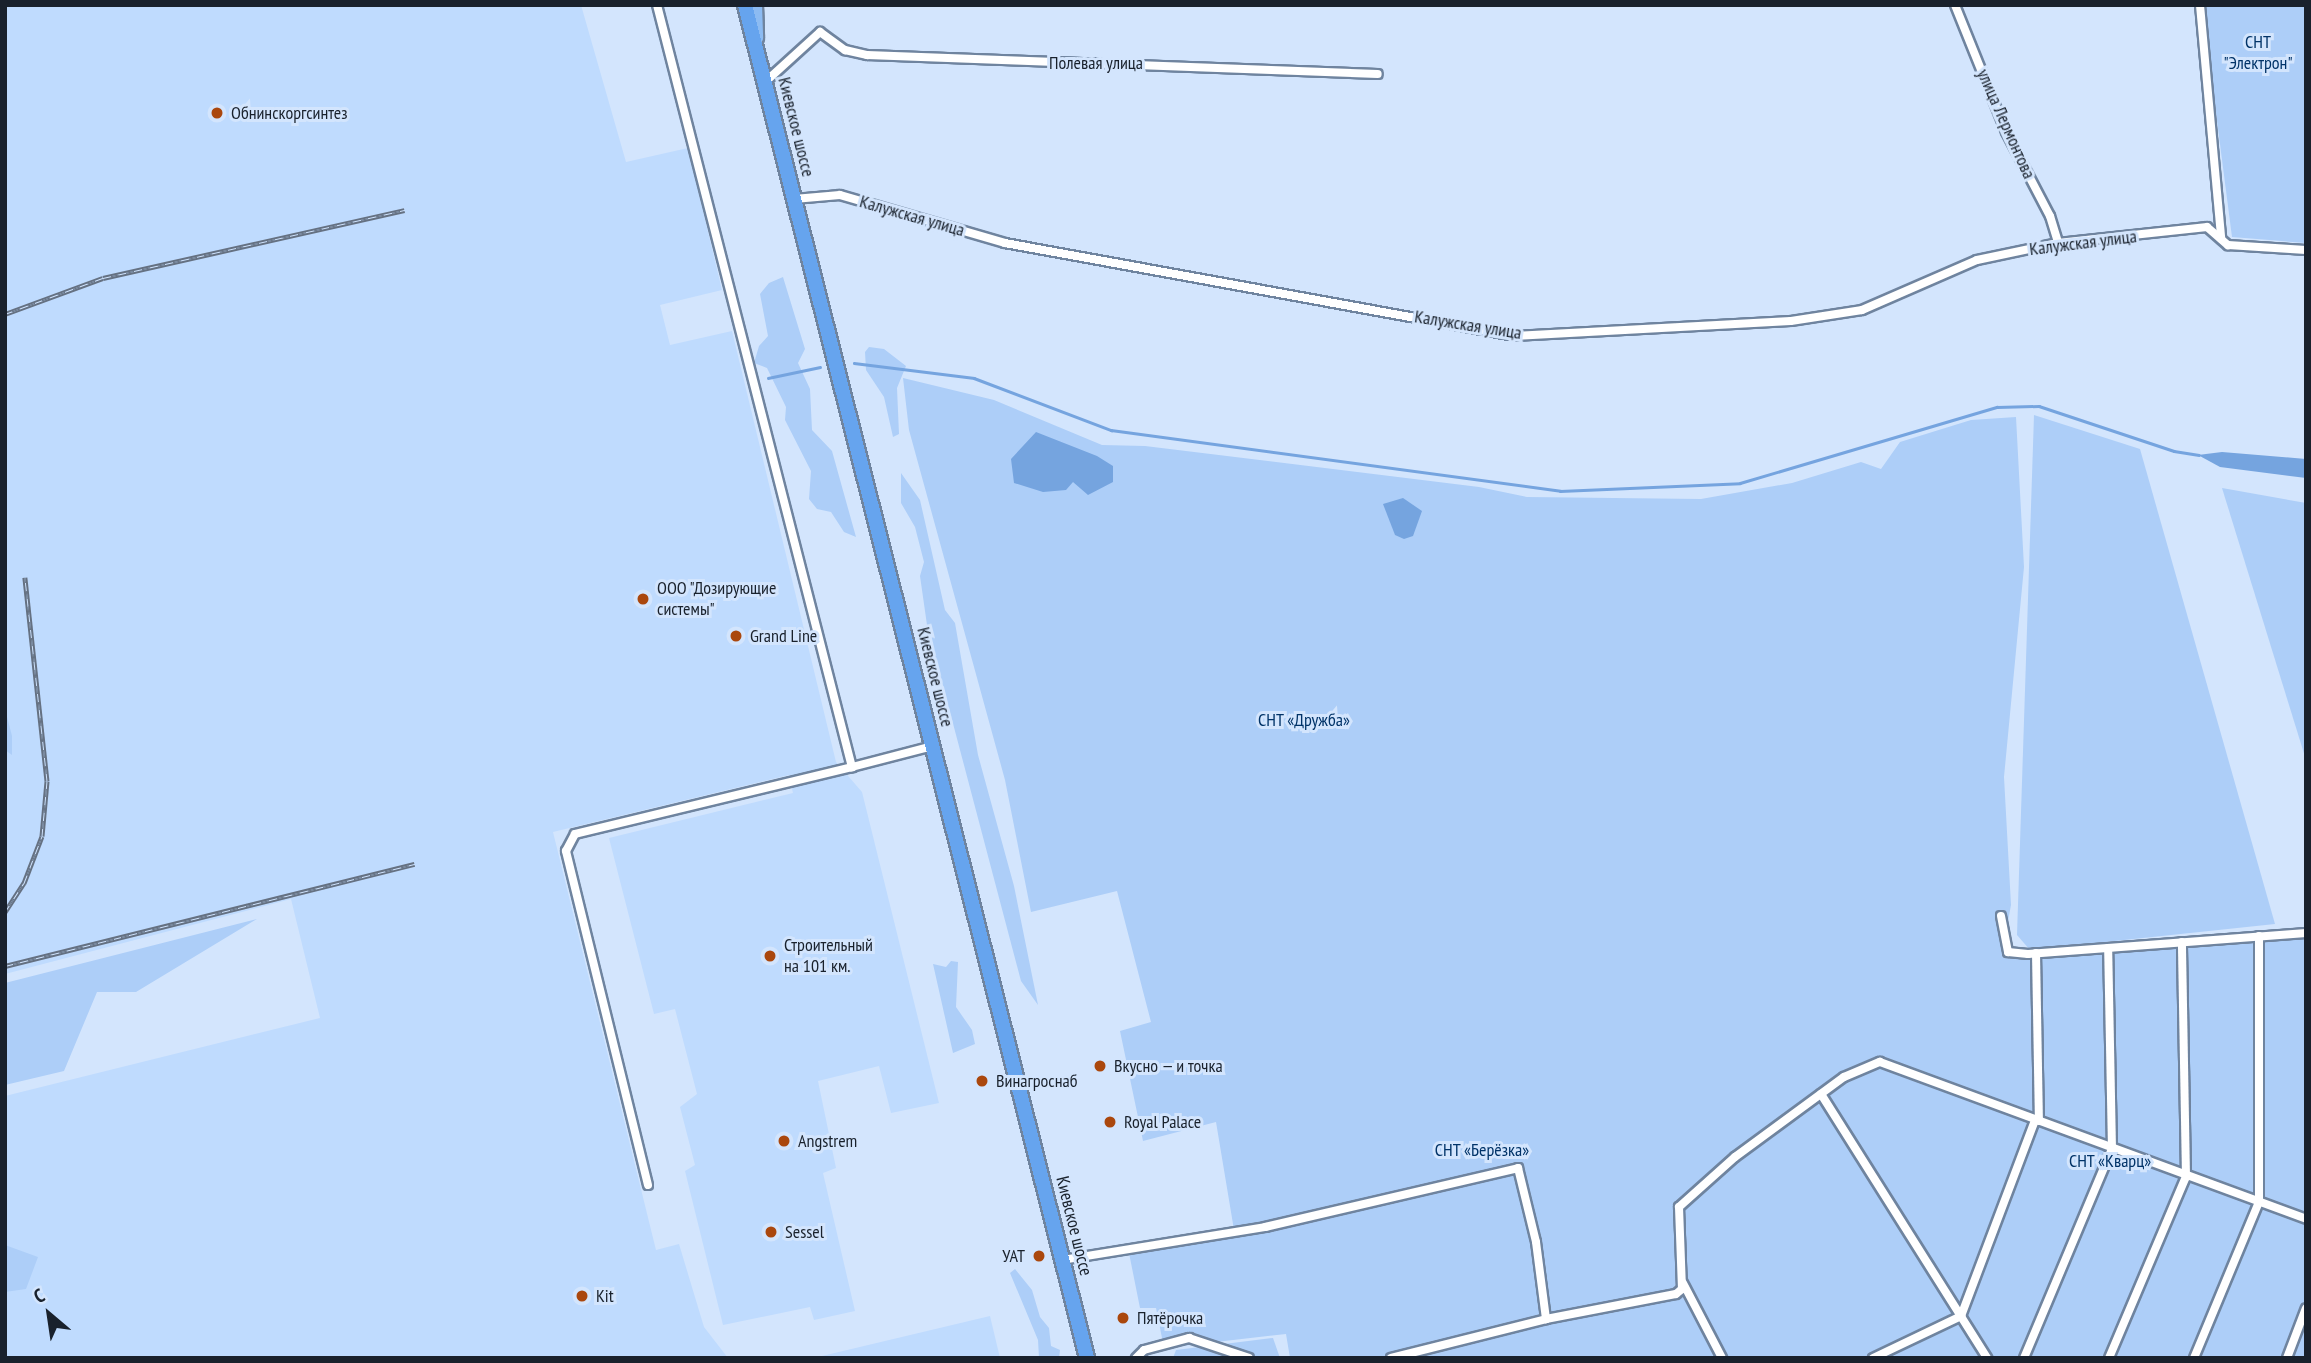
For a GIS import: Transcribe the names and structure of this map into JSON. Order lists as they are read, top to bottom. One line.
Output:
{"streets":{"highway":["Киевское шоссе"],"street":["Полевая улица","улица Лермонтова","Калужская улица"]},"crossings":[["Полевая улица","Киевское шоссе"],["улица Лермонтова","Калужская улица"],["Киевское шоссе","Калужская улица"]],"parks":["СНТ \"Электрон\"","СНТ «Дружба»","СНТ «Берёзка»","СНТ «Кварц»"],"places":["Обнинскоргсинтез","ООО \"Дозирующие системы\"","Grand Line","Строительный на 101 км.","Вкусно — и точка","Винагроснаб","Royal Palace","Angstrem","Sessel","УАТ","Kit","Пятёрочка"],"north":"top left"}
